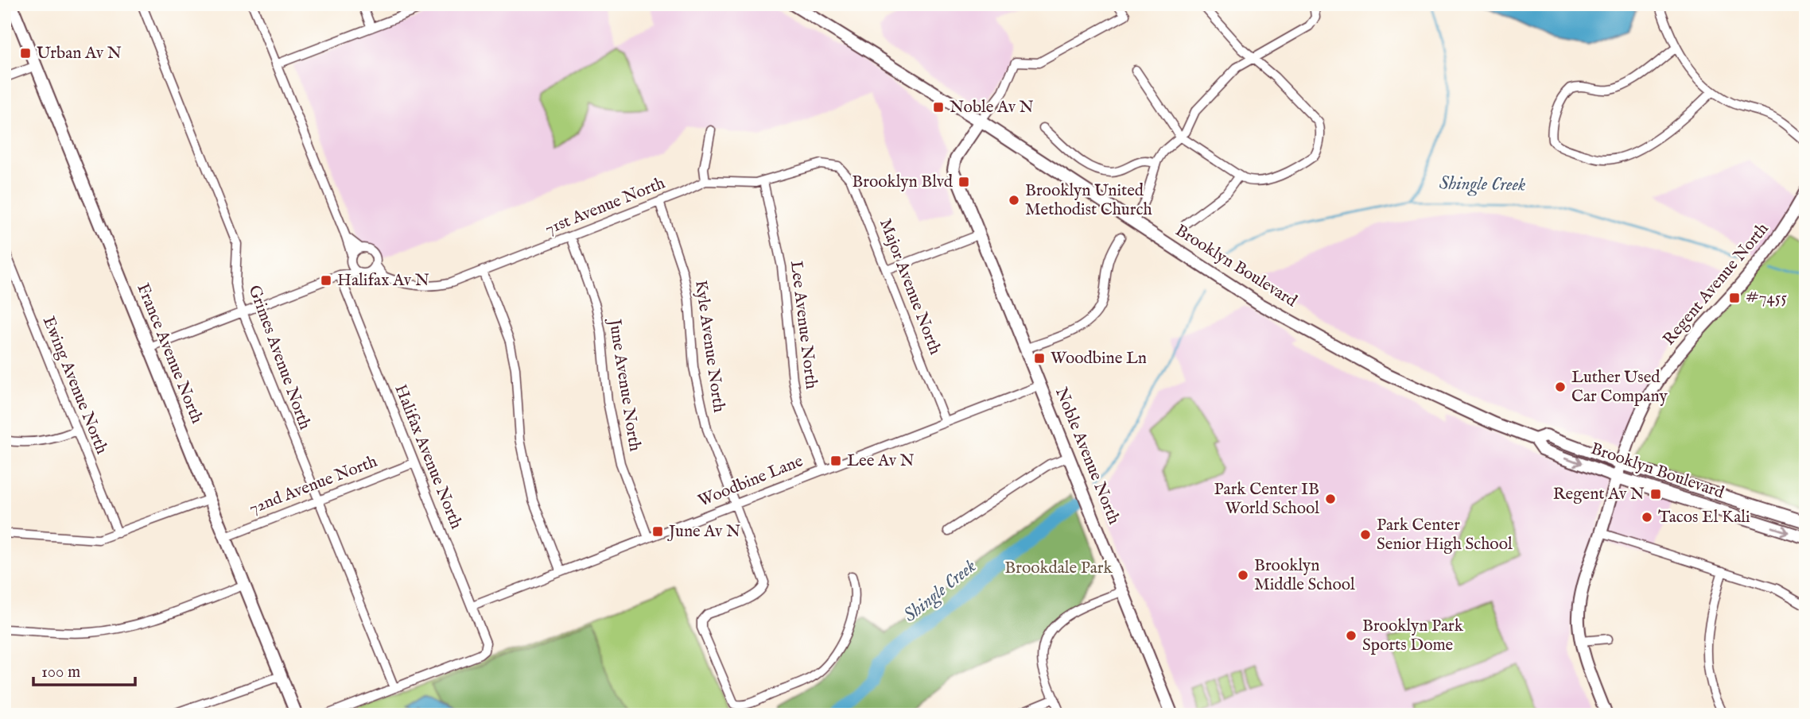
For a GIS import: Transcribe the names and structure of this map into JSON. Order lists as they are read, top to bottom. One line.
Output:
{"streets":{"street":["71st Avenue North","Brooklyn Boulevard","Regent Avenue North","Major Avenue North","Lee Avenue North","Kyle Avenue North","France Avenue North","Grimes Avenue North","Ewing Avenue North","June Avenue North","Noble Avenue North","Halifax Avenue North","Woodbine Lane","72nd Avenue North"]},"crossings":[["71st Avenue North","Major Avenue North"],["71st Avenue North","Lee Avenue North"],["71st Avenue North","Kyle Avenue North"],["71st Avenue North","June Avenue North"],["Brooklyn Boulevard","Regent Avenue North"],["Brooklyn Boulevard","Noble Avenue North"],["Major Avenue North","Woodbine Lane"],["Lee Avenue North","Woodbine Lane"],["Kyle Avenue North","Woodbine Lane"],["France Avenue North","72nd Avenue North"],["Grimes Avenue North","Halifax Avenue North"],["Grimes Avenue North","72nd Avenue North"],["June Avenue North","Woodbine Lane"],["Noble Avenue North","Woodbine Lane"],["Halifax Avenue North","Woodbine Lane"],["Halifax Avenue North","72nd Avenue North"]],"water":["Shingle Creek"],"parks":["Brookdale Park"],"places":{"transit":["Urban Av N","Noble Av N","Brooklyn Blvd","Halifax Av N","#7455","Woodbine Ln","Lee Av N","Regent Av N","June Av N"],"other":["Brooklyn United Methodist Church","Luther Used Car Company","Park Center IB World School","Tacos El Kali","Park Center Senior High School","Brooklyn Middle School","Brooklyn Park Sports Dome"]},"scale_bar":"100 m"}
